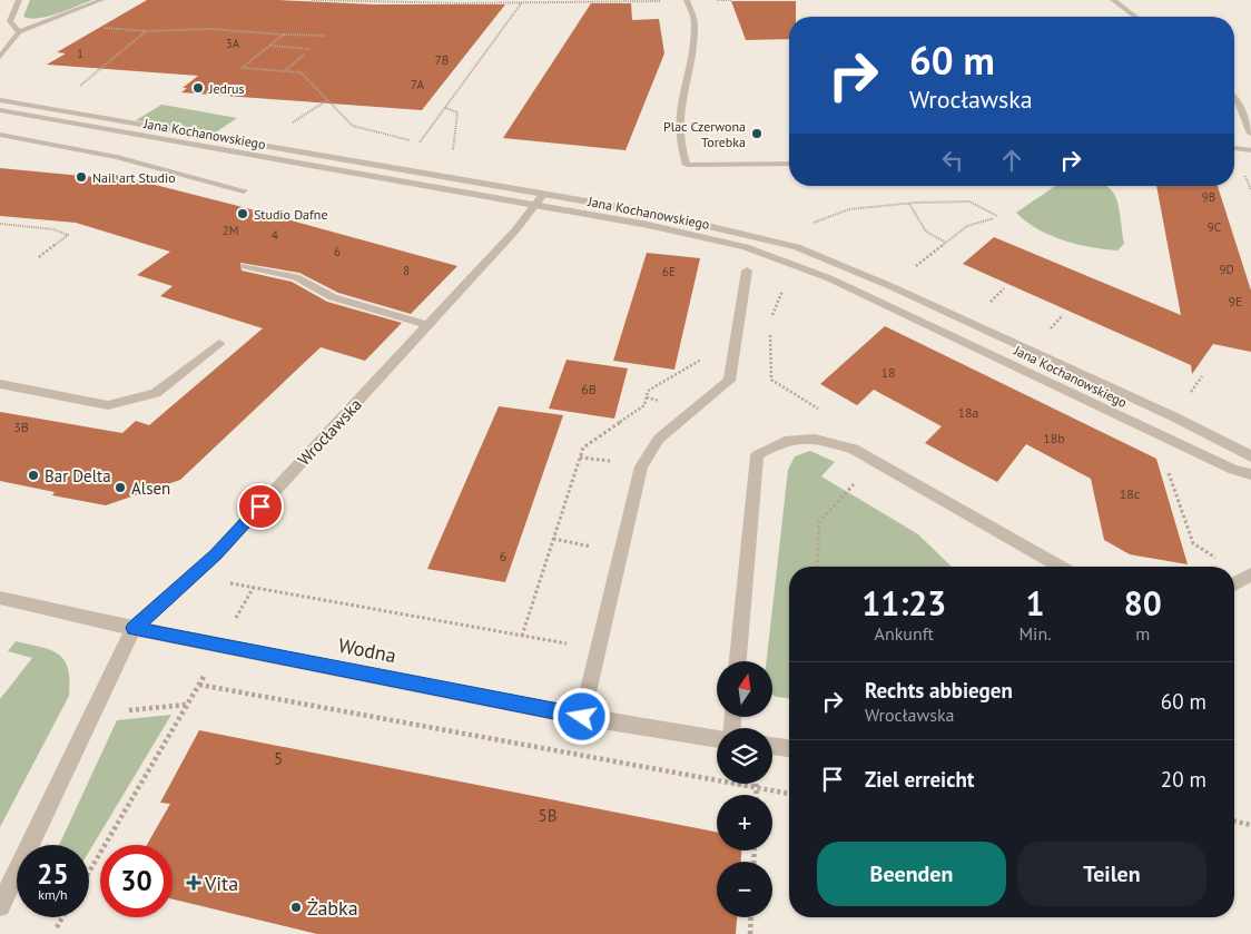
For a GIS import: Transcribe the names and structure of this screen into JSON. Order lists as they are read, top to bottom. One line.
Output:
{"streets":{"street":["Jana Kochanowskiego","Wrocławska","Wodna"]},"crossings":[["Jana Kochanowskiego","Wrocławska"],["Wrocławska","Wodna"]],"places":{"other":["Jedrus","Plac Czerwona Torebka","Nail art Studio","Studio Dafne","Bar Delta","Alsen","Żabka"],"health":["Vita"]},"house_numbers":["3A","1","7B","7A","9B","9C","2M","4","6","9D","8","6E","9E","18","6B","18a","3B","18b","18c","6","5","5B"],"north":"top","page":{"turn":["60 m","Wrocławska"],"eta":["11:23","Ankunft","1","Min.","80","m"],"map_buttons":["+","−"],"list":[{"name":"Rechts abbiegen","note":"Wrocławska","value":"60 m"},{"name":"Ziel erreicht","value":"20 m"}],"buttons":["Beenden","Teilen"],"speed":"25 km/h","limit":"30"}}
